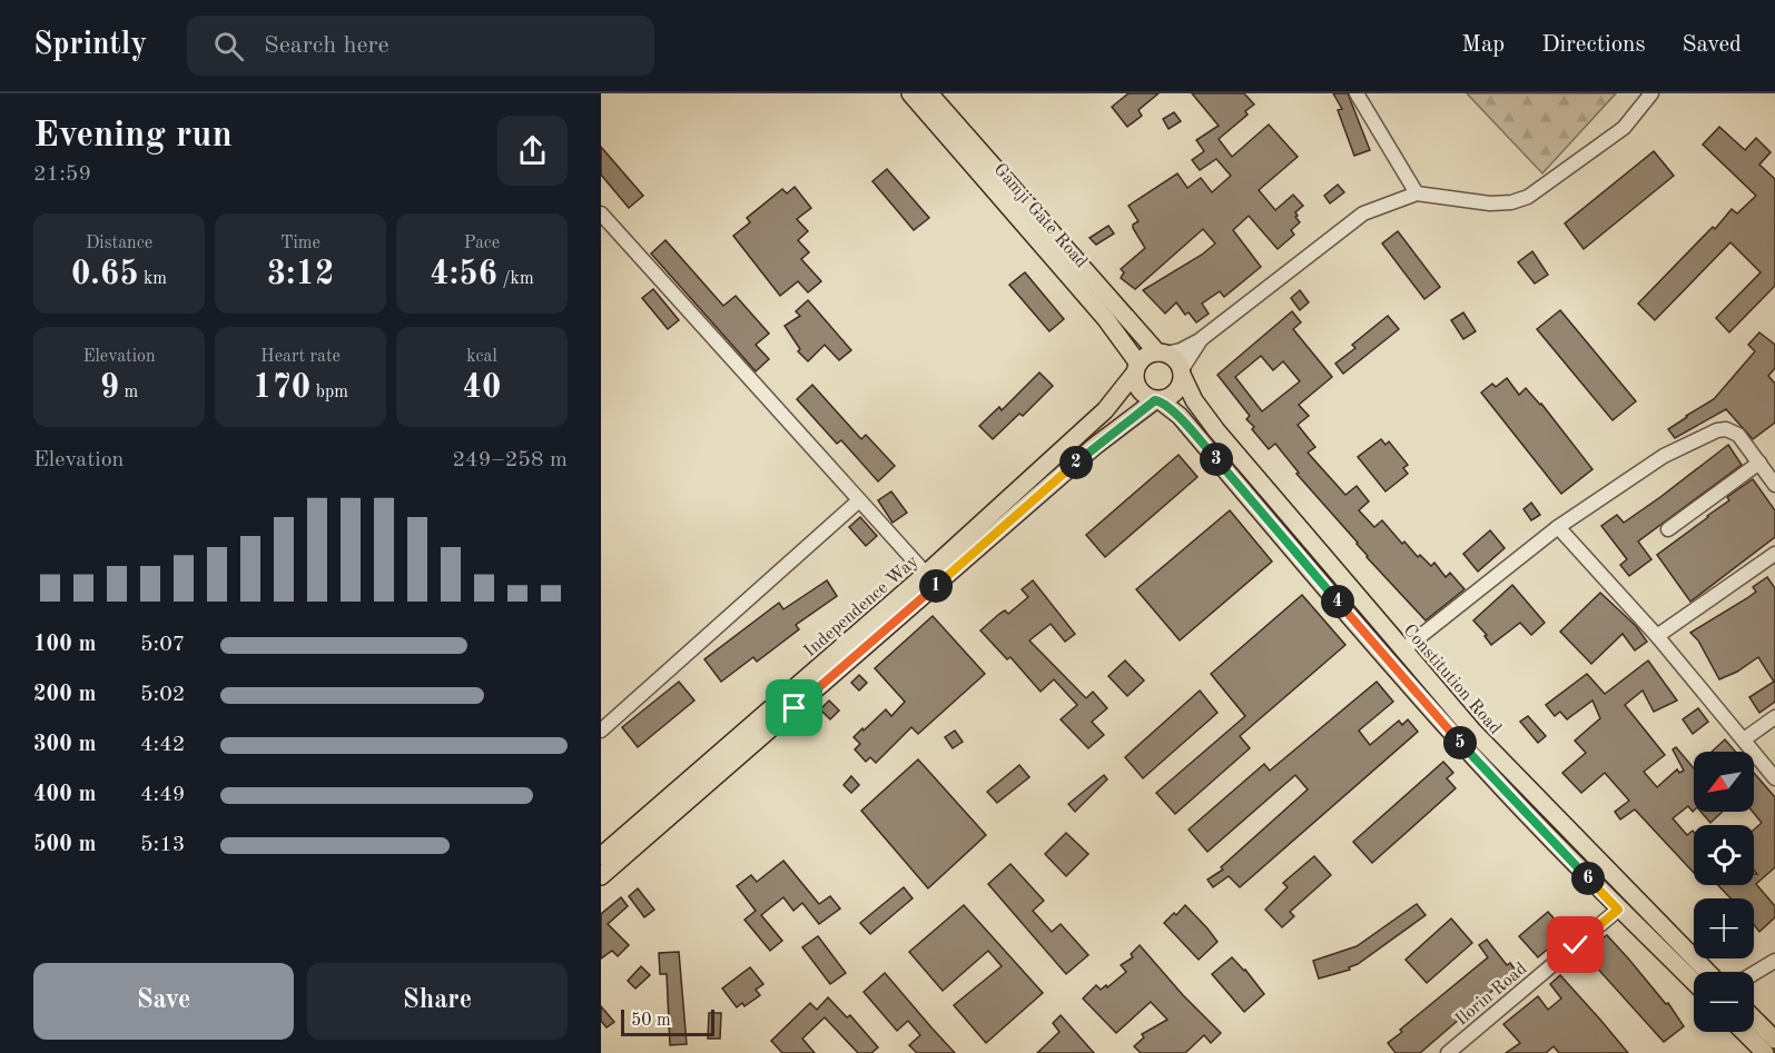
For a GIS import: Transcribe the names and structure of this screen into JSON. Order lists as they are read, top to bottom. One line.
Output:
{"streets":{"main road":["Gamji Gate Road","Independence Way","Constitution Road"],"street":["Ilorin Road"]},"crossings":[["Gamji Gate Road","Independence Way"],["Gamji Gate Road","Constitution Road"],["Independence Way","Constitution Road"],["Constitution Road","Ilorin Road"]],"scale_bar":"50 m","north":"bottom left","page":{"header":"Sprintly","search":"Search here","nav":["Map","Directions","Saved"],"heading":["Evening run","21:59"],"stats":[["Distance","0.65 km"],["Time","3:12"],["Pace","4:56 /km"],["Elevation","9 m"],["Heart rate","170 bpm"],["kcal","40"]],"chart":["Elevation","249–258 m"],"pins":["3","2","1","4","5","6"],"list":[{"name":"100 m","note":"5:07"},{"name":"200 m","note":"5:02"},{"name":"300 m","note":"4:42"},{"name":"400 m","note":"4:49"},{"name":"500 m","note":"5:13"}],"map_buttons":["+","−"],"buttons":["Save","Share"],"scale":"50 m"}}
